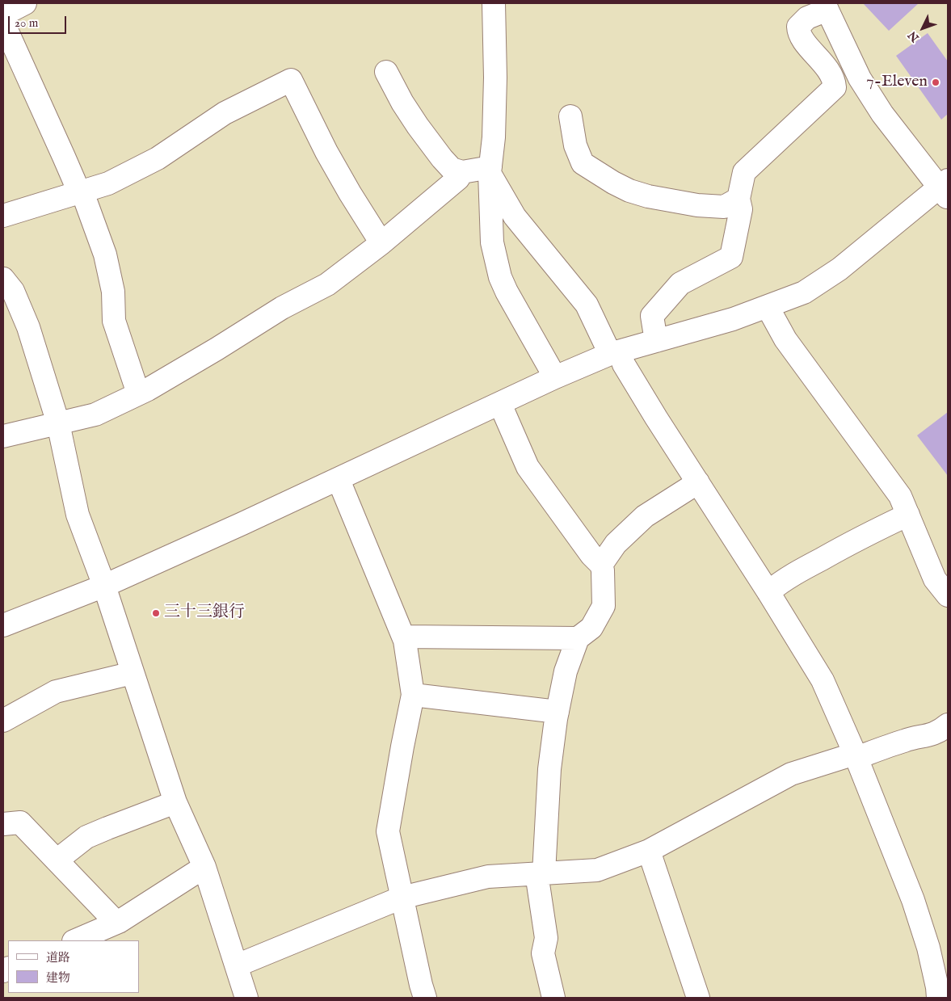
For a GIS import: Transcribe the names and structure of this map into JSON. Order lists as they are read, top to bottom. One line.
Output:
{"places":["7-Eleven","三十三銀行"],"legend":["道路","建物"],"scale_bar":"20 m","north":"bottom left"}
